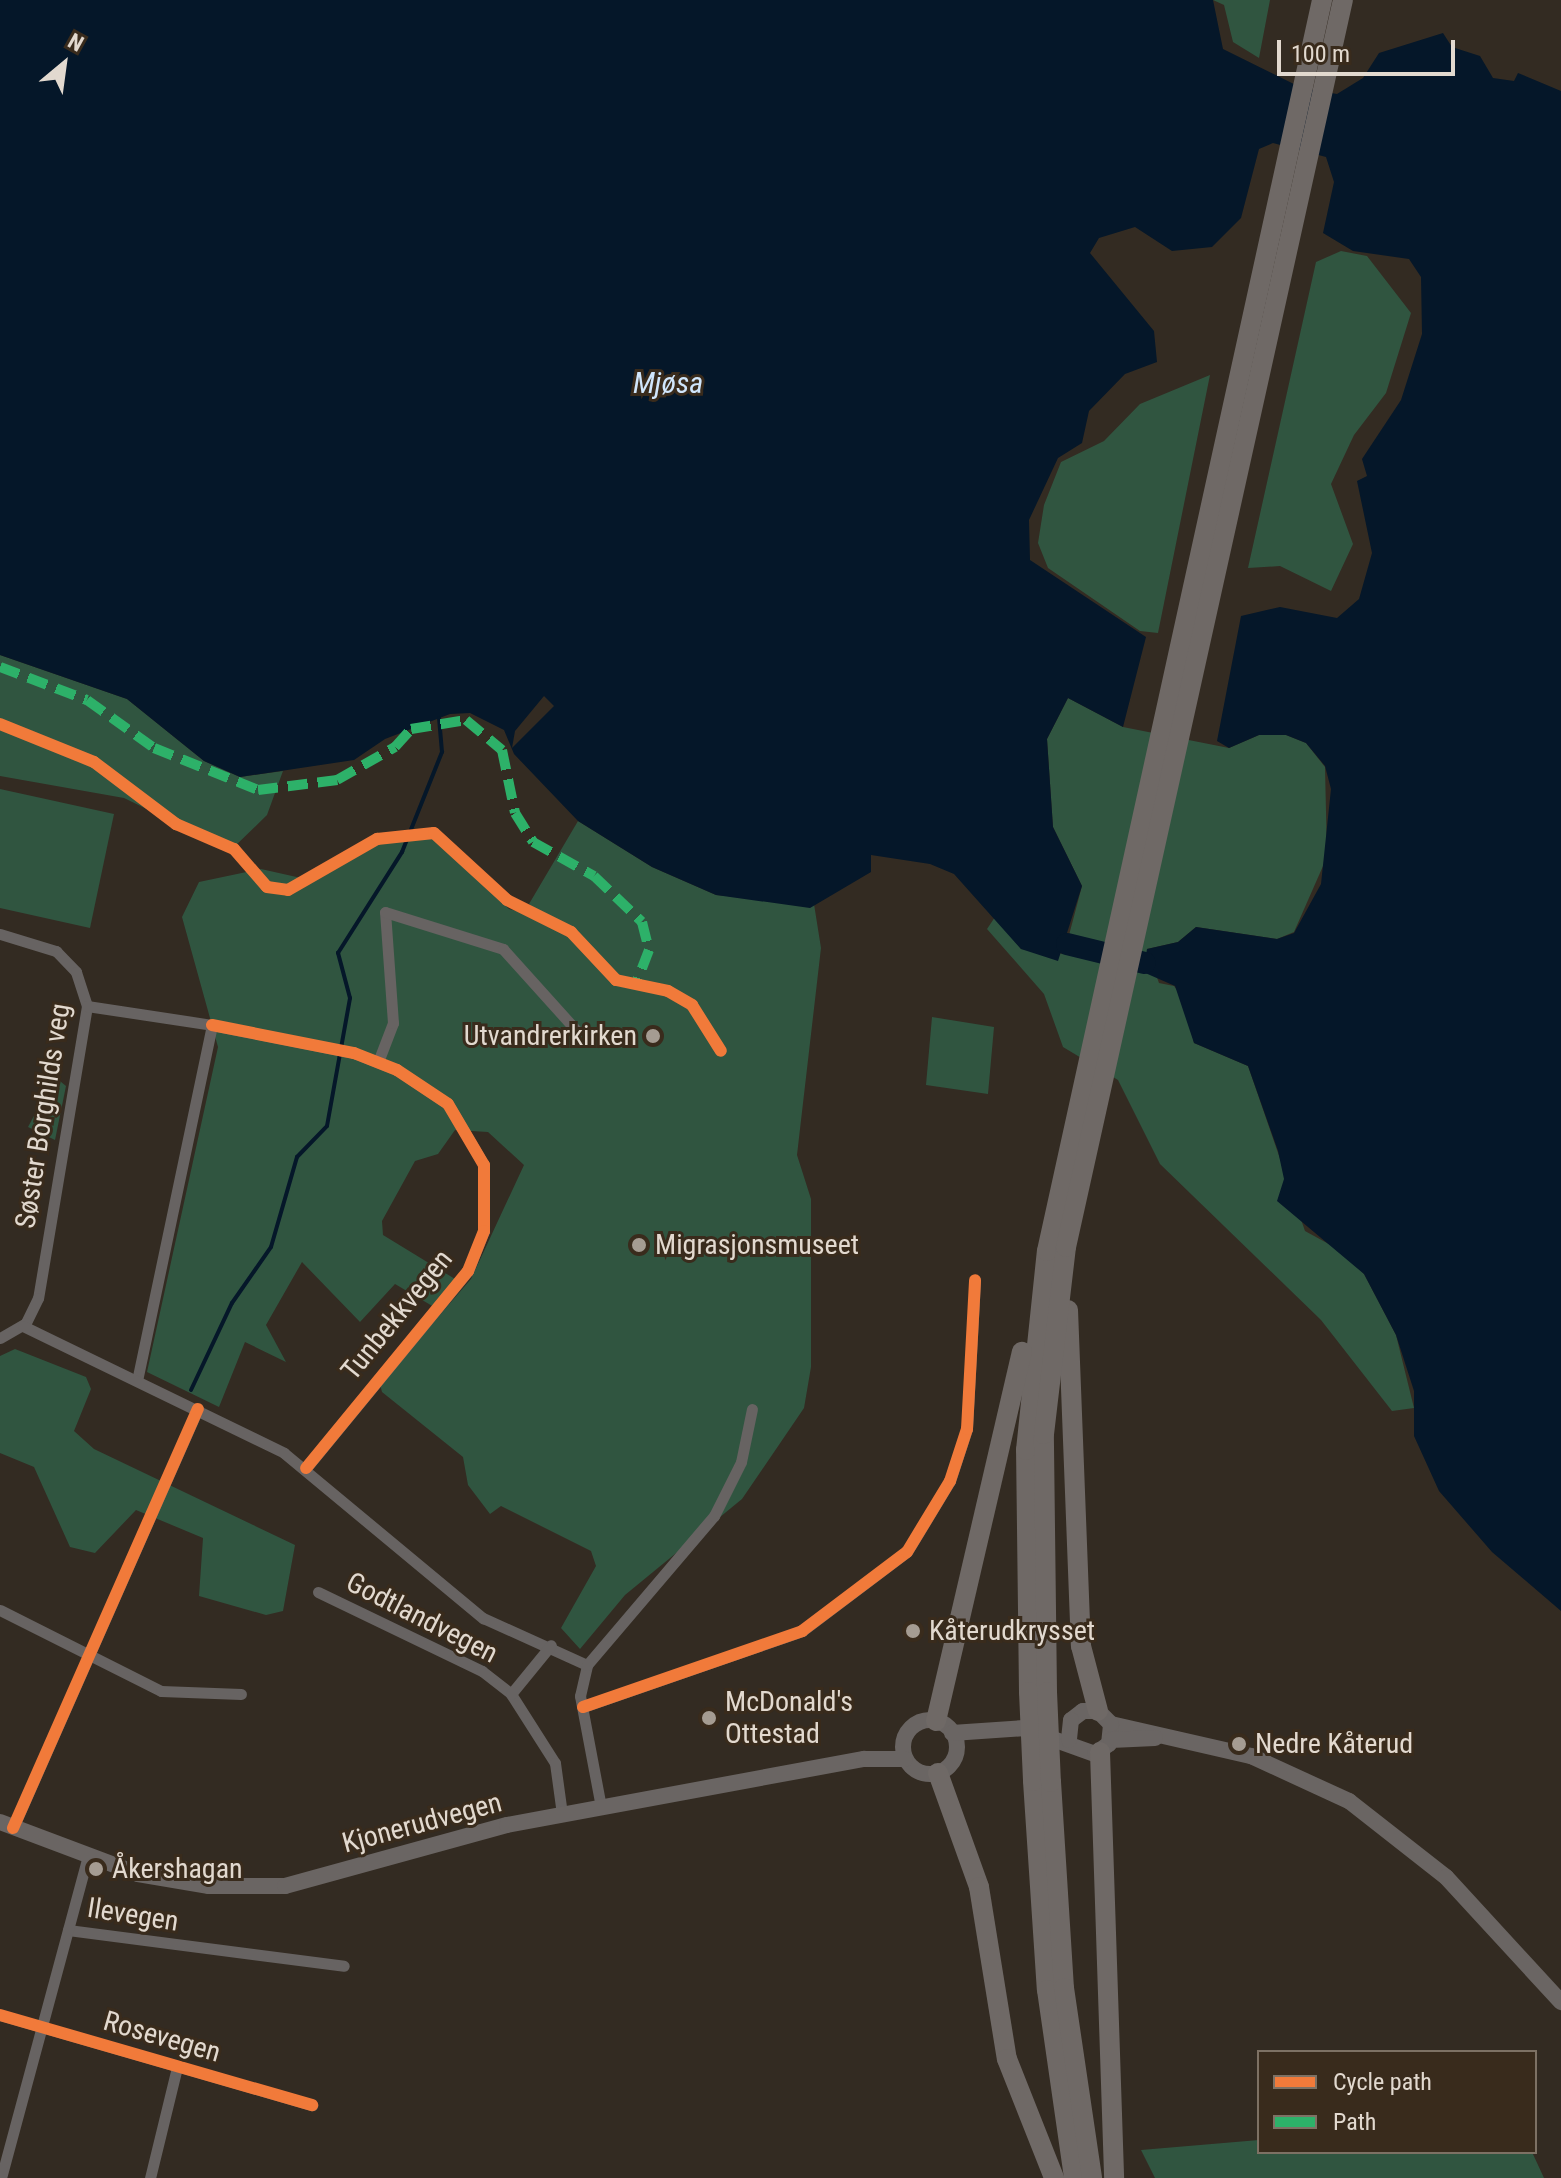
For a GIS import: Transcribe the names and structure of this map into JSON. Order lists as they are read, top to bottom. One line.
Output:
{"streets":{"main road":["Kjonerudvegen"],"street":["Søster Borghilds veg","Tunbekkvegen","Godtlandvegen","Ilevegen","Rosevegen"]},"crossings":[["Søster Borghilds veg","Tunbekkvegen"],["Godtlandvegen","Kjonerudvegen"],["Kjonerudvegen","Ilevegen"],["Ilevegen","Rosevegen"]],"water":["Mjøsa"],"places":["Utvandrerkirken","Migrasjonsmuseet","Kåterudkrysset","McDonald's Ottestad","Nedre Kåterud","Åkershagan"],"legend":["Cycle path","Path"],"scale_bar":"100 m","north":"top right"}
